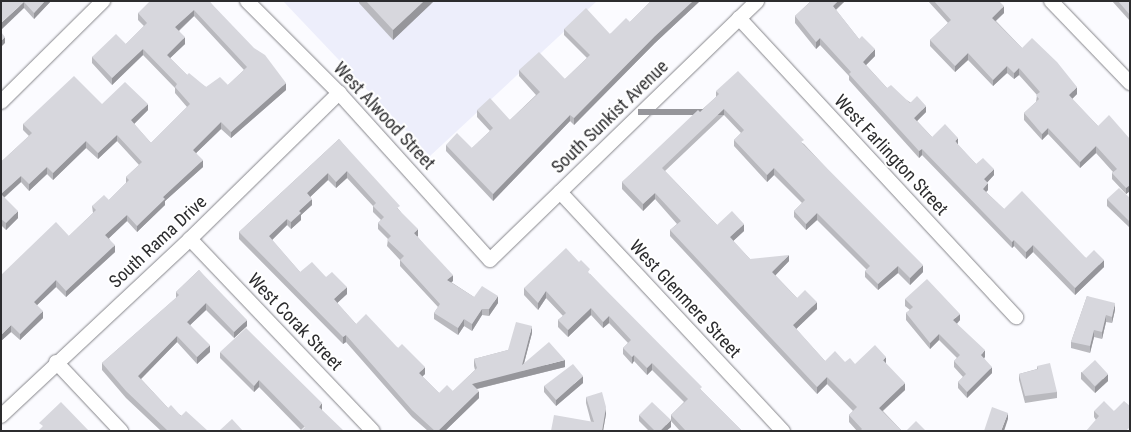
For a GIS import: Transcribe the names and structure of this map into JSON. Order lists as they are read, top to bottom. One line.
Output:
{"streets":{"street":["West Alwood Street","South Sunkist Avenue","West Farlington Street","South Rama Drive","West Glenmere Street","West Corak Street"]},"crossings":[["West Alwood Street","South Sunkist Avenue"],["West Alwood Street","South Rama Drive"],["South Sunkist Avenue","West Farlington Street"],["South Sunkist Avenue","West Glenmere Street"],["South Rama Drive","West Corak Street"]]}
